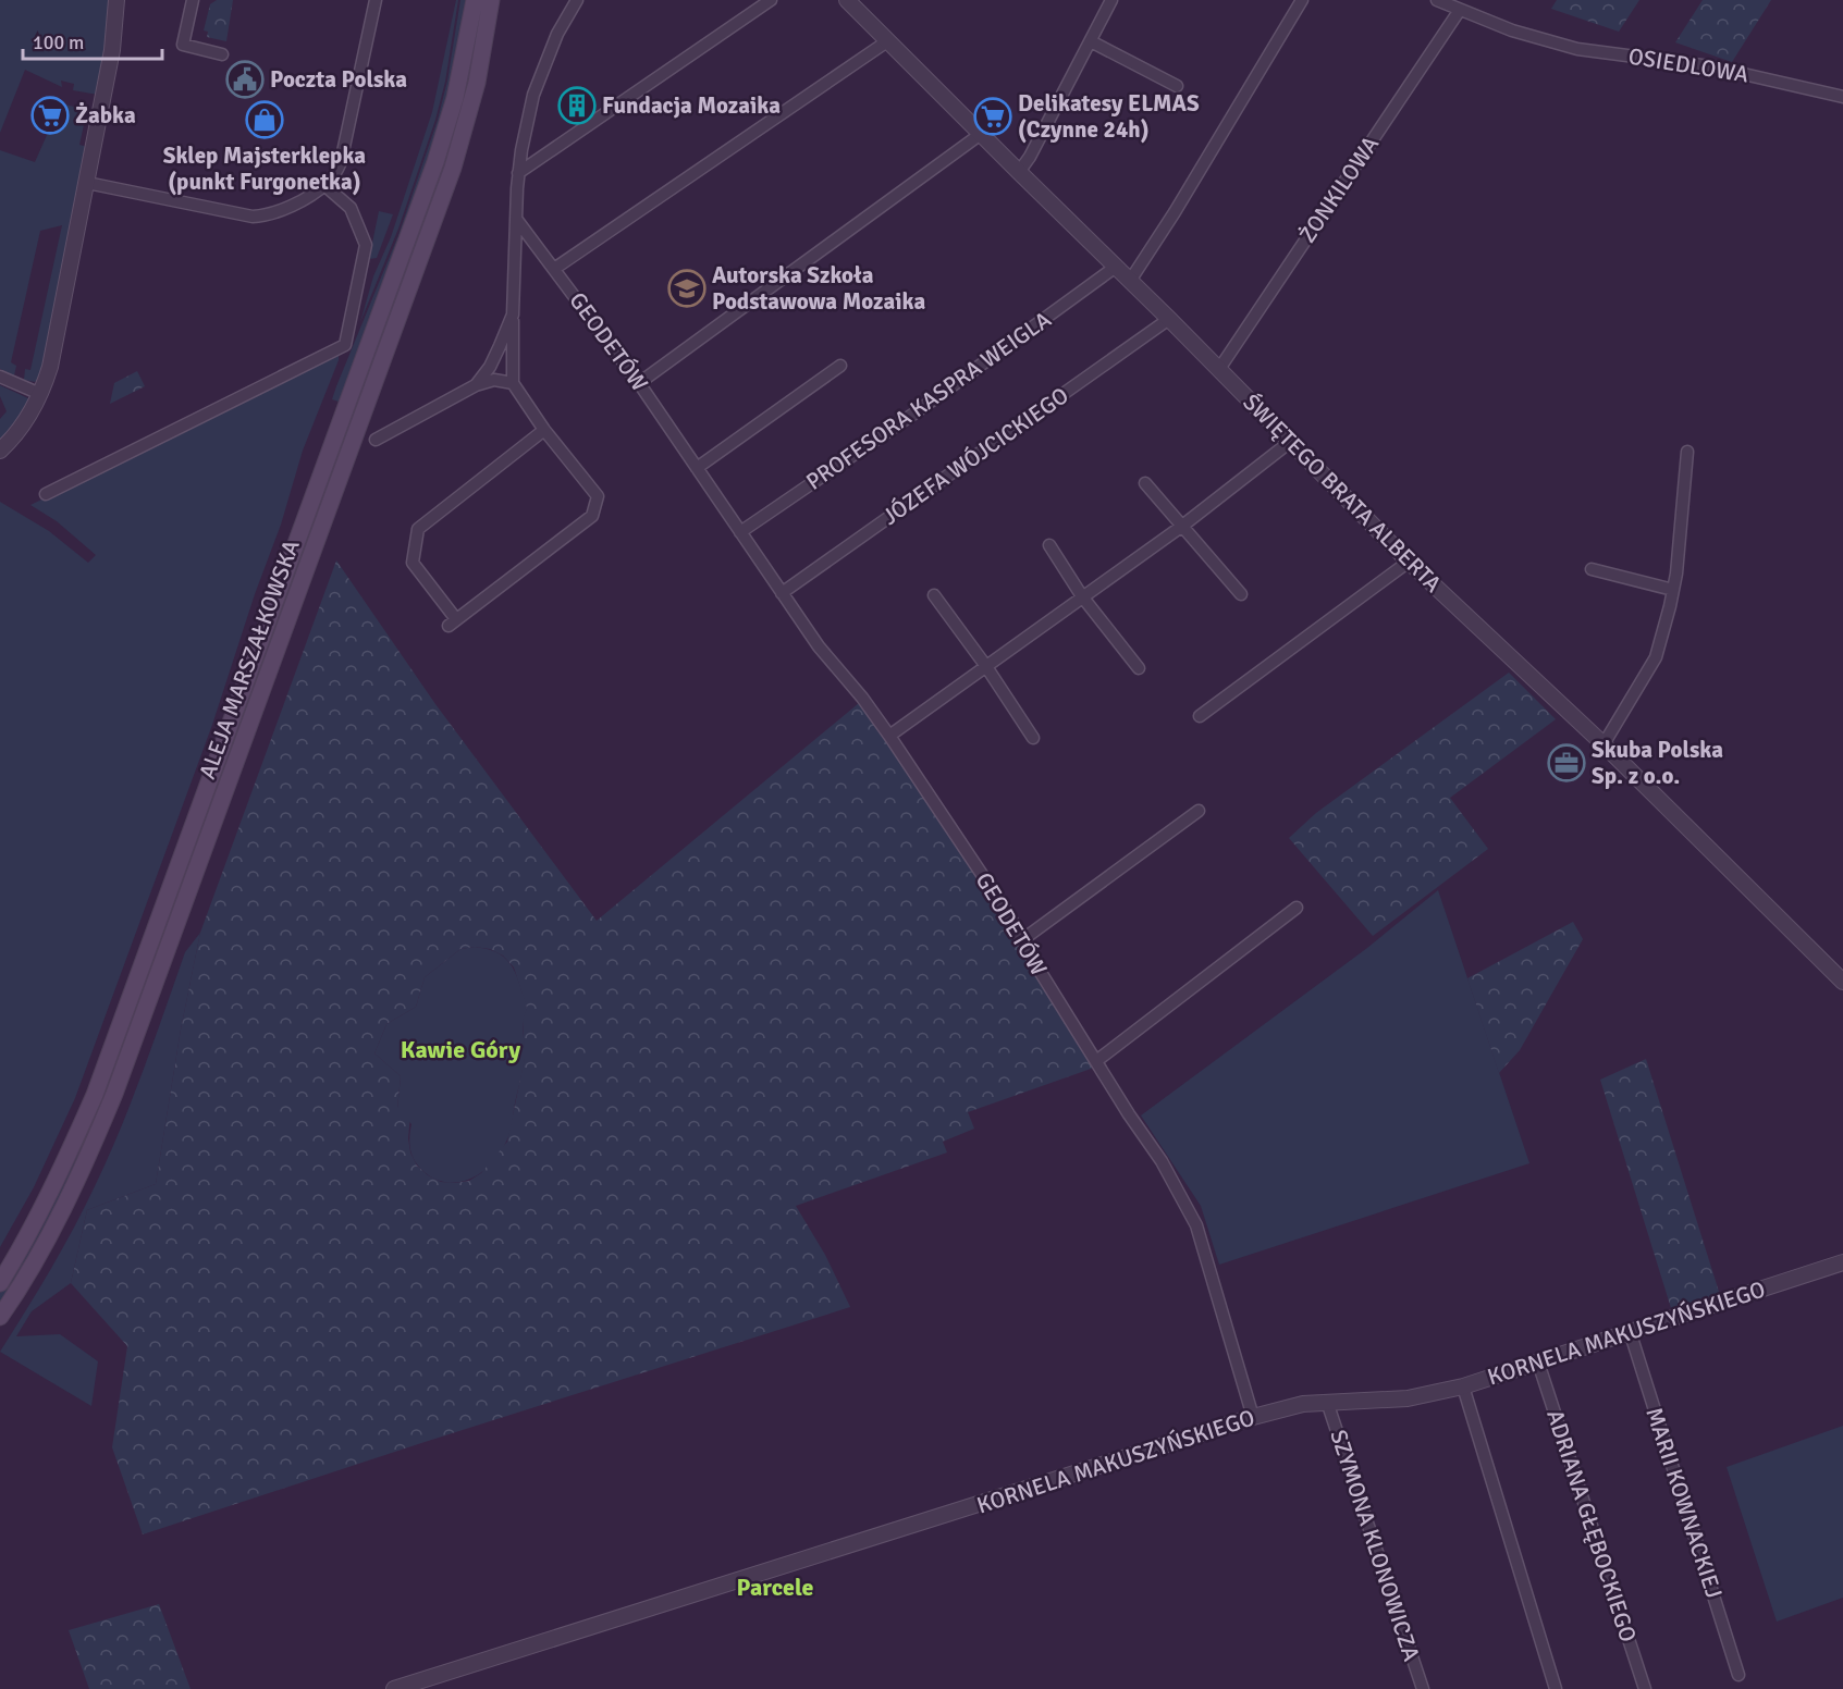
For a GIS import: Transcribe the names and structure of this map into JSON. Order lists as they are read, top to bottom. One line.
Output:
{"streets":{"main road":["ALEJA MARSZAŁKOWSKA"],"street":["OSIEDLOWA","ŻONKILOWA","GEODETÓW","PROFESORA KASPRA WEIGLA","JÓZEFA WÓJCICKIEGO","ŚWIĘTEGO BRATA ALBERTA","KORNELA MAKUSZYŃSKIEGO","MARII KOWNACKIEJ","ADRIANA GŁĘBOCKIEGO","SZYMONA KLONOWICZA"]},"crossings":[["OSIEDLOWA","ŻONKILOWA"],["ŻONKILOWA","ŚWIĘTEGO BRATA ALBERTA"],["GEODETÓW","PROFESORA KASPRA WEIGLA"],["GEODETÓW","JÓZEFA WÓJCICKIEGO"],["GEODETÓW","KORNELA MAKUSZYŃSKIEGO"],["PROFESORA KASPRA WEIGLA","ŚWIĘTEGO BRATA ALBERTA"],["JÓZEFA WÓJCICKIEGO","ŚWIĘTEGO BRATA ALBERTA"],["KORNELA MAKUSZYŃSKIEGO","MARII KOWNACKIEJ"],["KORNELA MAKUSZYŃSKIEGO","ADRIANA GŁĘBOCKIEGO"],["KORNELA MAKUSZYŃSKIEGO","SZYMONA KLONOWICZA"]],"districts":["Kawie Góry","Parcele"],"places":{"public building":["Poczta Polska"],"building":["Fundacja Mozaika"],"supermarket":["Żabka","Delikatesy ELMAS (Czynne 24h)"],"shop":["Sklep Majsterklepka (punkt Furgonetka)"],"school or university":["Autorska Szkoła Podstawowa Mozaika"],"office":["Skuba Polska Sp. z o.o."]},"scale_bar":"100 m"}
